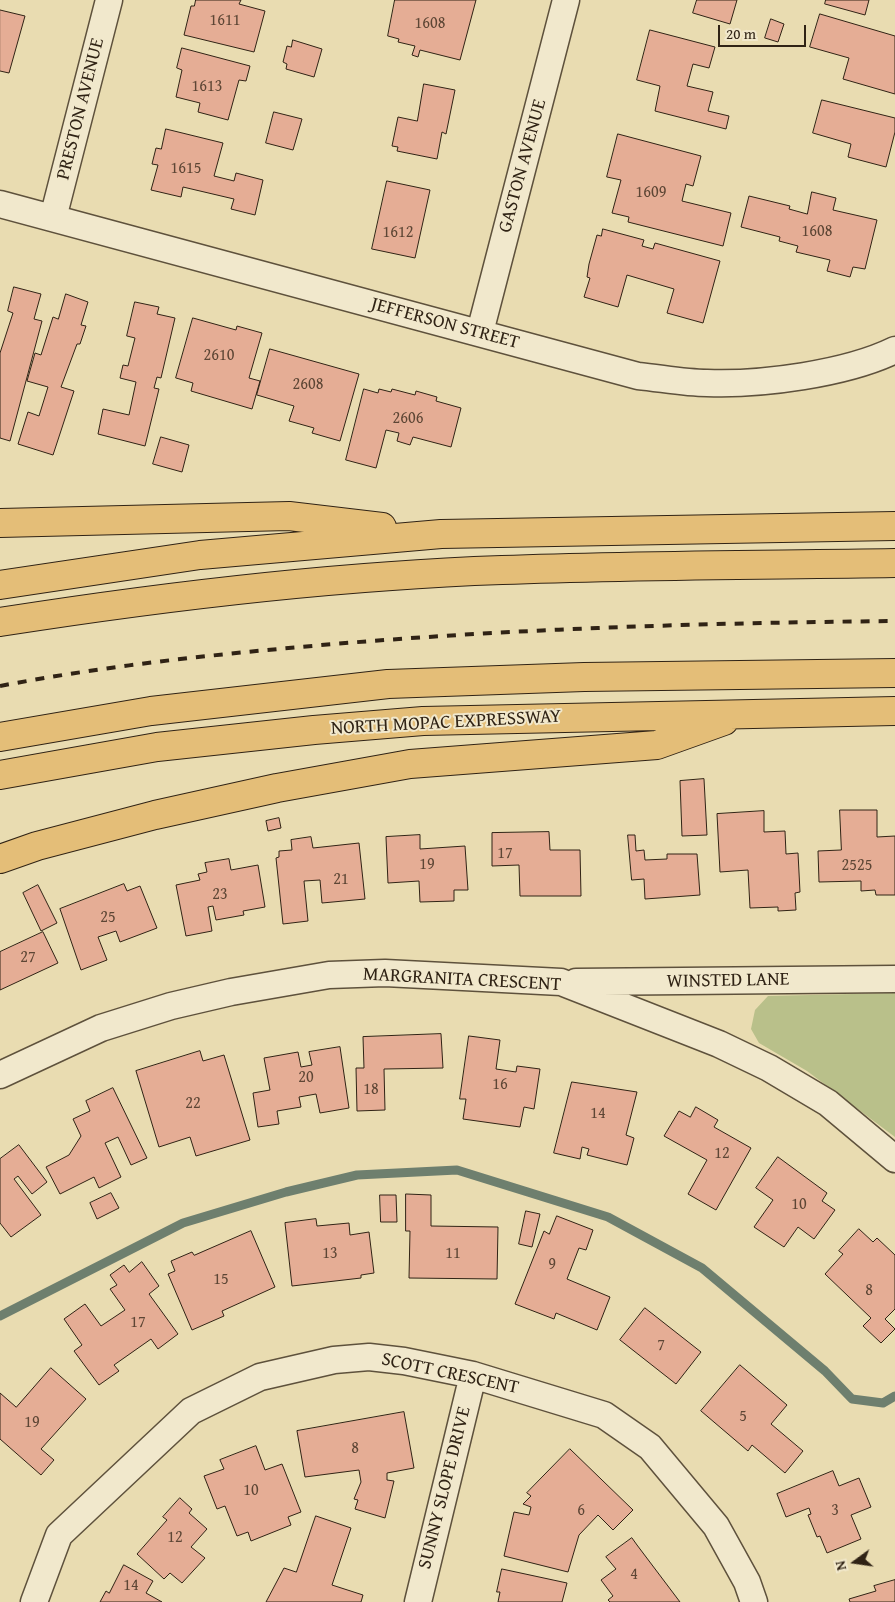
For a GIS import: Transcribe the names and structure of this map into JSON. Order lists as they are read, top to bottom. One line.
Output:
{"streets":{"highway":["NORTH MOPAC EXPRESSWAY"],"street":["PRESTON AVENUE","GASTON AVENUE","JEFFERSON STREET","MARGRANITA CRESCENT","WINSTED LANE","SCOTT CRESCENT","SUNNY SLOPE DRIVE"]},"crossings":[["PRESTON AVENUE","JEFFERSON STREET"],["GASTON AVENUE","JEFFERSON STREET"],["MARGRANITA CRESCENT","WINSTED LANE"],["SCOTT CRESCENT","SUNNY SLOPE DRIVE"]],"house_numbers":["1611","1608","1613","1615","1609","1608","1612","2610","2608","2606","17","19","2525","21","23","25","27","20","16","18","22","14","12","10","13","11","9","15","8","17","7","5","19","8","10","6","3","12","4","14"],"scale_bar":"20 m","north":"left"}
